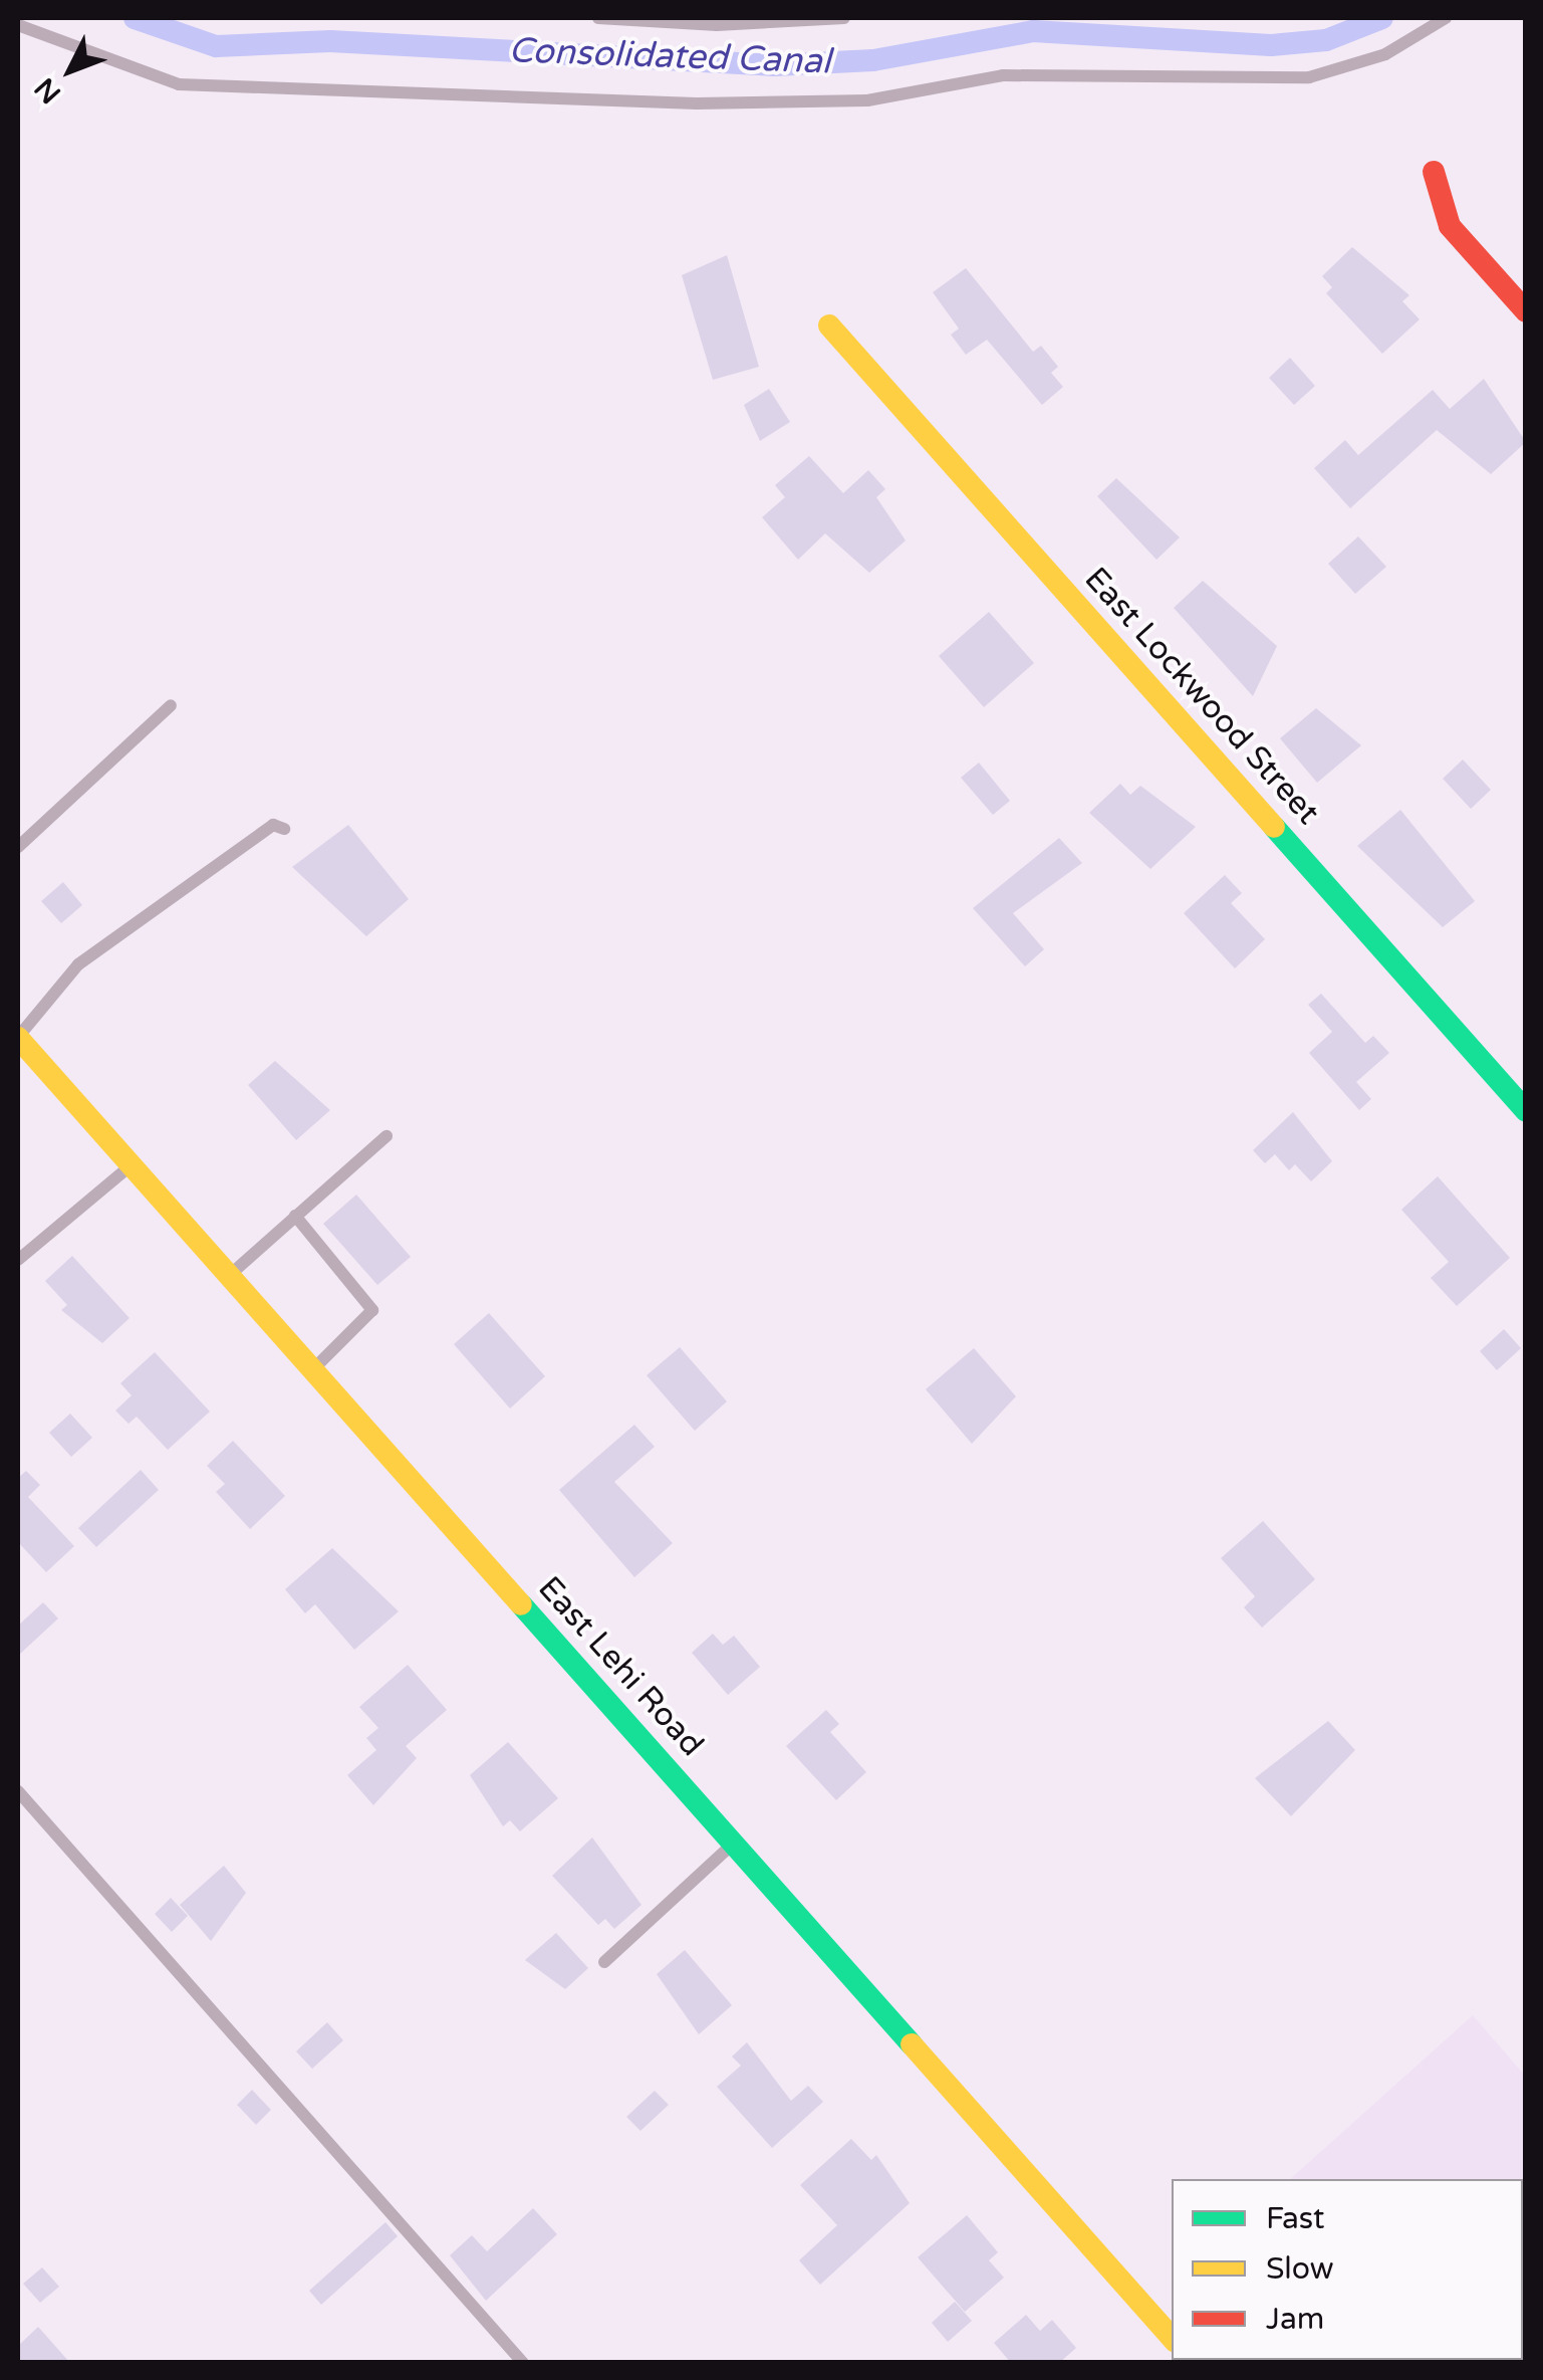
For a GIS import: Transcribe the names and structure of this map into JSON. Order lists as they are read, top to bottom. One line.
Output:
{"streets":{"street":["East Lockwood Street","East Lehi Road"]},"water":["Consolidated Canal"],"legend":["Fast","Slow","Jam"],"north":"bottom left"}
